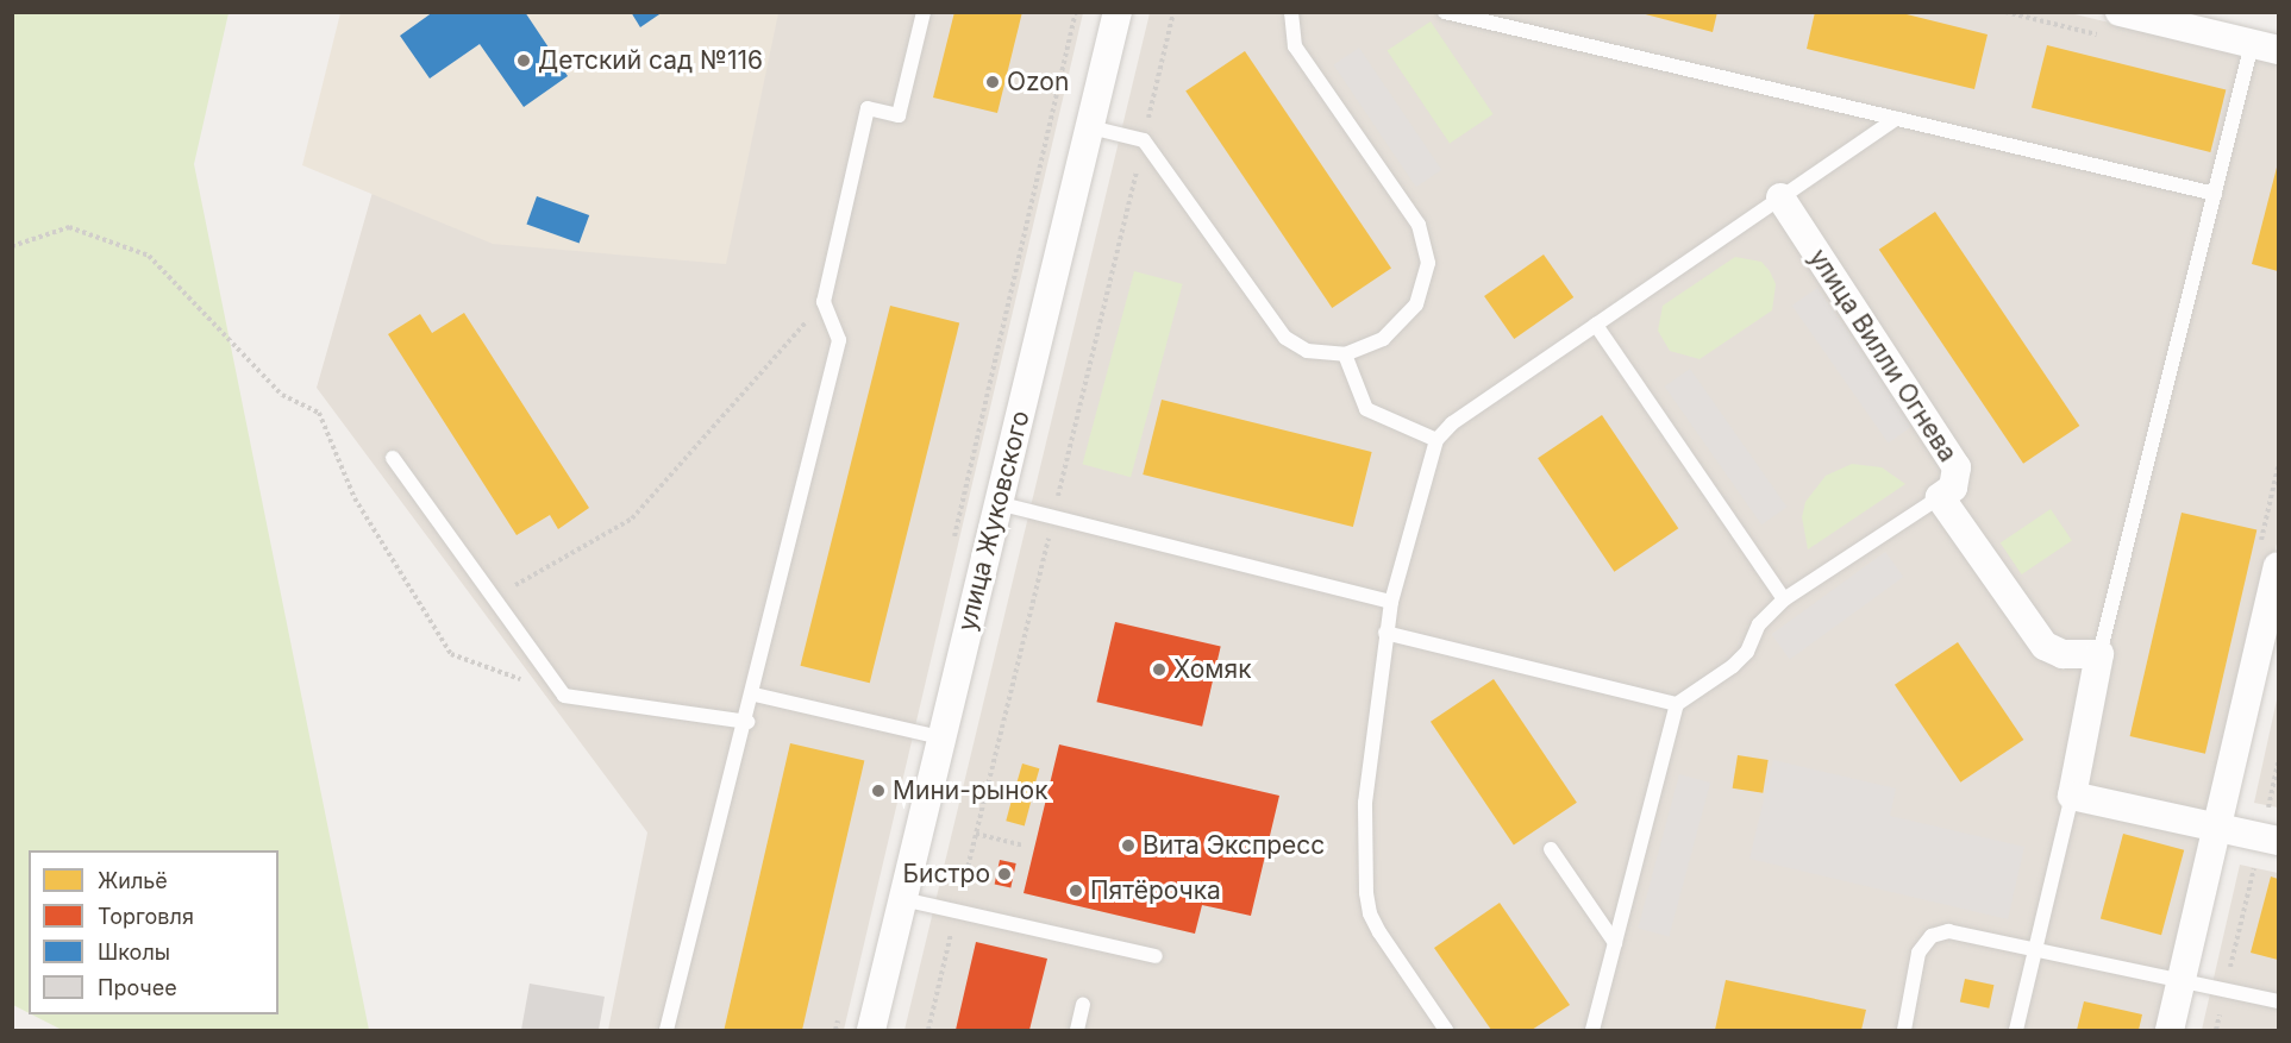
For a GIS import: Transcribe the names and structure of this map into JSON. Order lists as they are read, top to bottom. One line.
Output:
{"streets":{"street":["улица Вилли Огнева","улица Жуковского"]},"places":["Детский сад №116","Ozon","Хомяк","Мини-рынок","Вита Экспресс","Бистро","Пятёрочка"],"legend":["Жильё","Торговля","Школы","Прочее"]}
